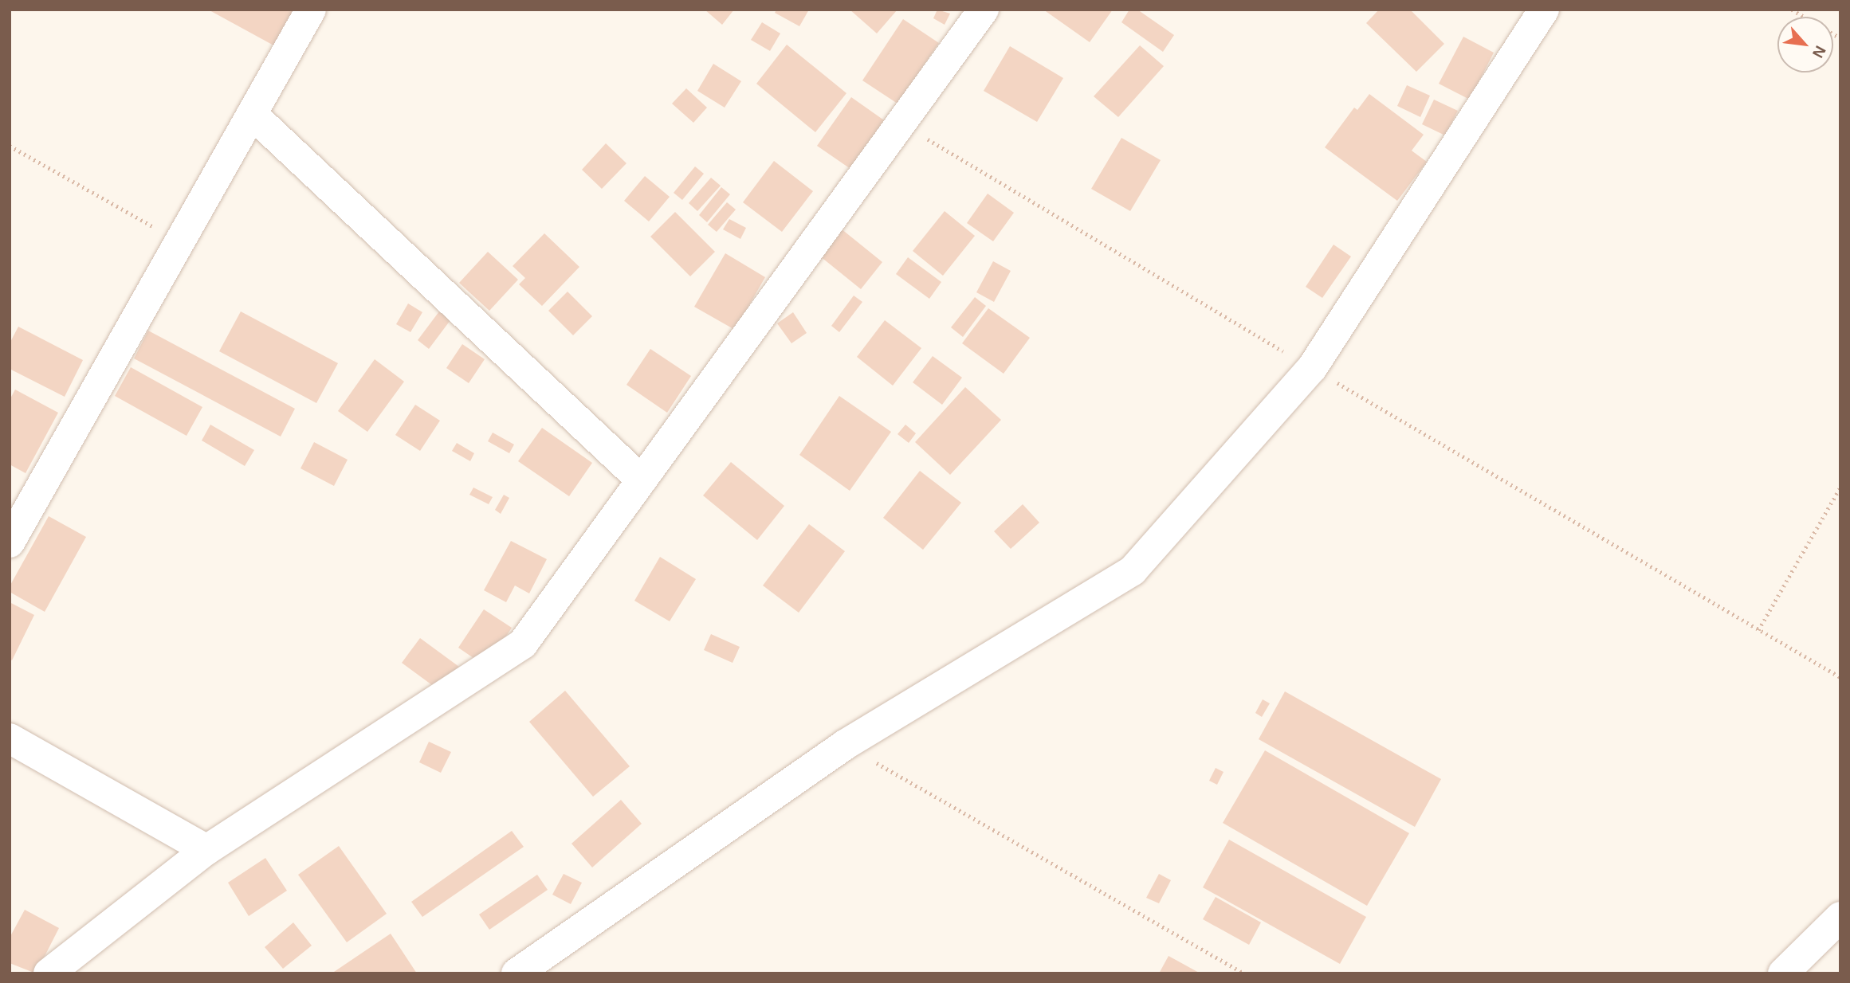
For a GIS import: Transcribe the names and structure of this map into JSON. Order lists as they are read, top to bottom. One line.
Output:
{"north":"bottom right"}
